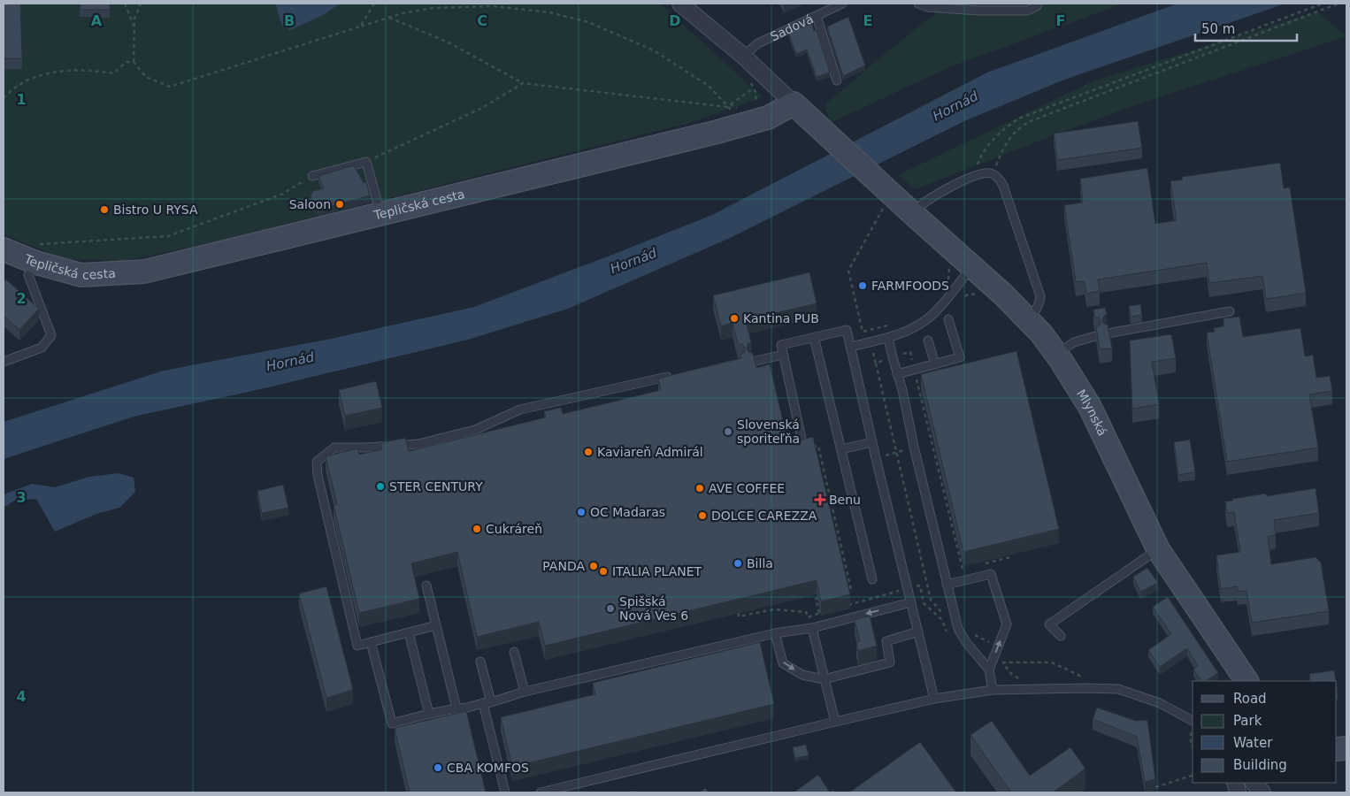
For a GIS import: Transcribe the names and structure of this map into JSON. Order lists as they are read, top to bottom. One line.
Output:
{"streets":{"street":["Tepličská cesta","Mlynská"],"lane":["Sadová"]},"crossings":[["Tepličská cesta","Mlynská"]],"water":["Hornád"],"places":{"other":["Saloon","Bistro U RYSA","FARMFOODS","Kantina PUB","Slovenská sporiteľňa","Kaviareň Admirál","STER CENTURY","AVE COFFEE","OC Madaras","DOLCE CAREZZA","Cukráreň","Billa","PANDA","ITALIA PLANET","Spišská Nová Ves 6","CBA KOMFOS"],"health":["Benu"]},"legend":["Road","Park","Water","Building"],"scale_bar":"50 m","grid":{"columns":["A","B","C","D","E","F"],"rows":["1","2","3","4"]}}
